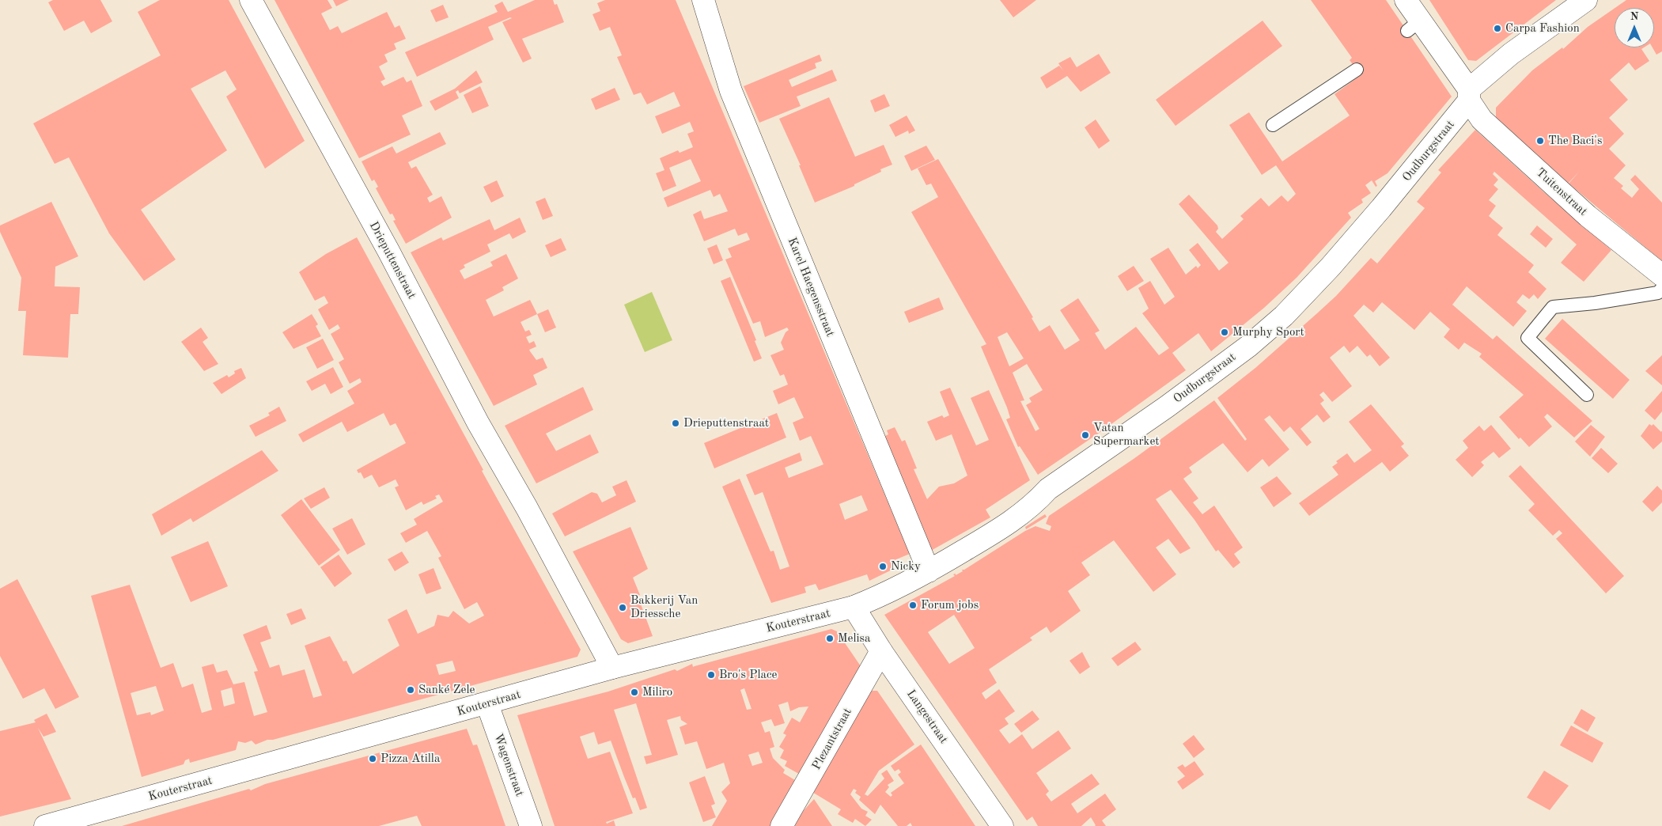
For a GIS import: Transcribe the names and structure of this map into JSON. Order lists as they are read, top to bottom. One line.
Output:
{"streets":{"street":["Oudburgstraat","Tuitenstraat","Drieputtenstraat","Karel Haegensstraat","Kouterstraat","Langestraat","Plezantstraat","Wagenstraat"]},"crossings":[["Oudburgstraat","Tuitenstraat"],["Oudburgstraat","Karel Haegensstraat"],["Oudburgstraat","Kouterstraat"],["Drieputtenstraat","Kouterstraat"],["Karel Haegensstraat","Kouterstraat"],["Kouterstraat","Langestraat"],["Kouterstraat","Wagenstraat"],["Langestraat","Plezantstraat"]],"places":["Carpa Fashion","The Baci's","Murphy Sport","Drieputtenstraat","Vatan Supermarket","Nicky","Forum jobs","Bakkerij Van Driessche","Melisa","Bro's Place","Sanké Zele","Miliro","Pizza Atilla"],"north":"top"}
